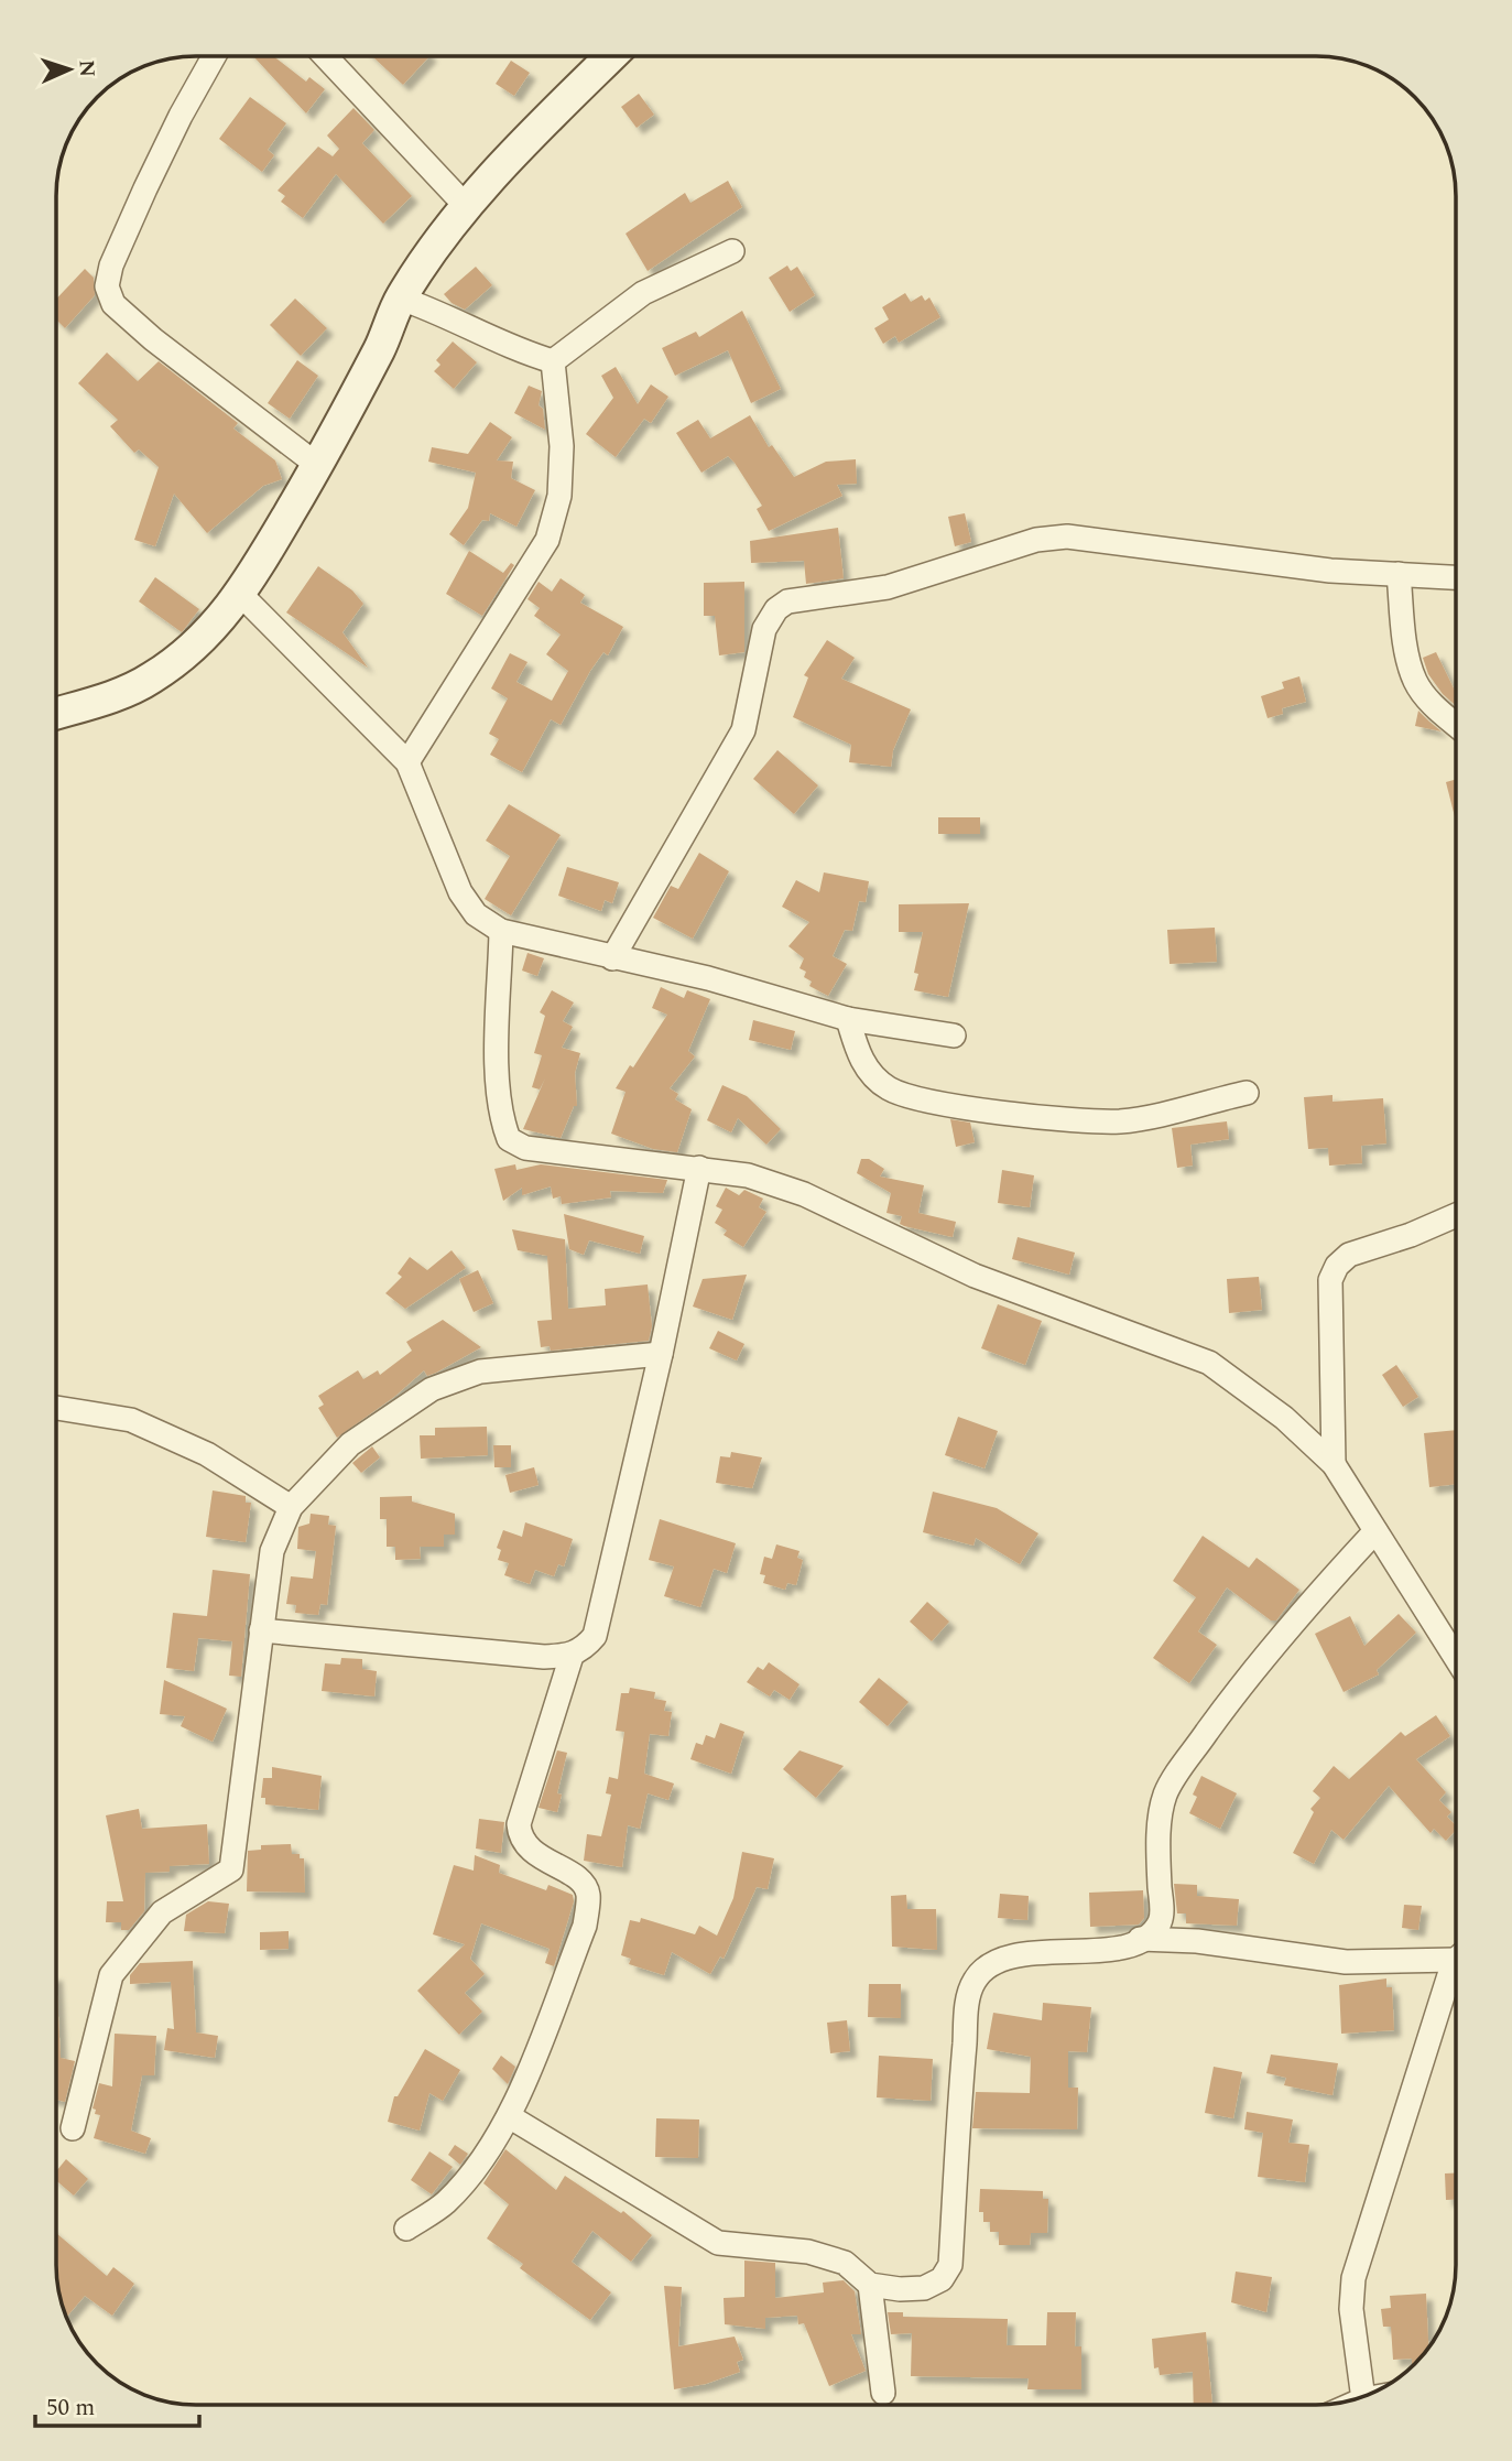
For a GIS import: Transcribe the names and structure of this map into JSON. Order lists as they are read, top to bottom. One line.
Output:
{"scale_bar":"50 m","north":"right"}
